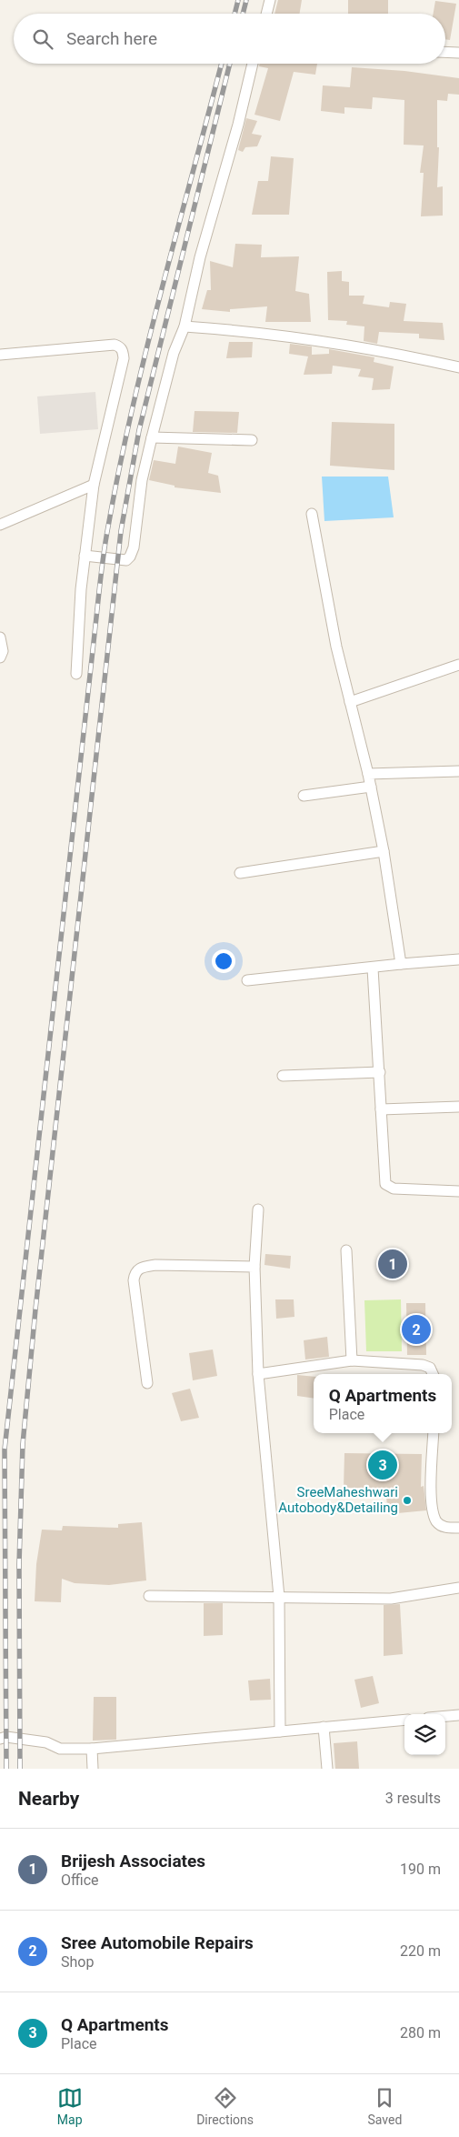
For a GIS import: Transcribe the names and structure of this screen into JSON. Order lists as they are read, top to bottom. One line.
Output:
{"places":["SreeMaheshwari Autobody&Detailing"],"page":{"search":"Search here","pins":["1","2","3"],"popup":["Q Apartments","Place"],"heading":["Nearby","3 results"],"list":[{"mark":"1","name":"Brijesh Associates","note":"Office","value":"190 m"},{"mark":"2","name":"Sree Automobile Repairs","note":"Shop","value":"220 m"},{"mark":"3","name":"Q Apartments","note":"Place","value":"280 m"}],"nav":["Map","Directions","Saved"]}}
